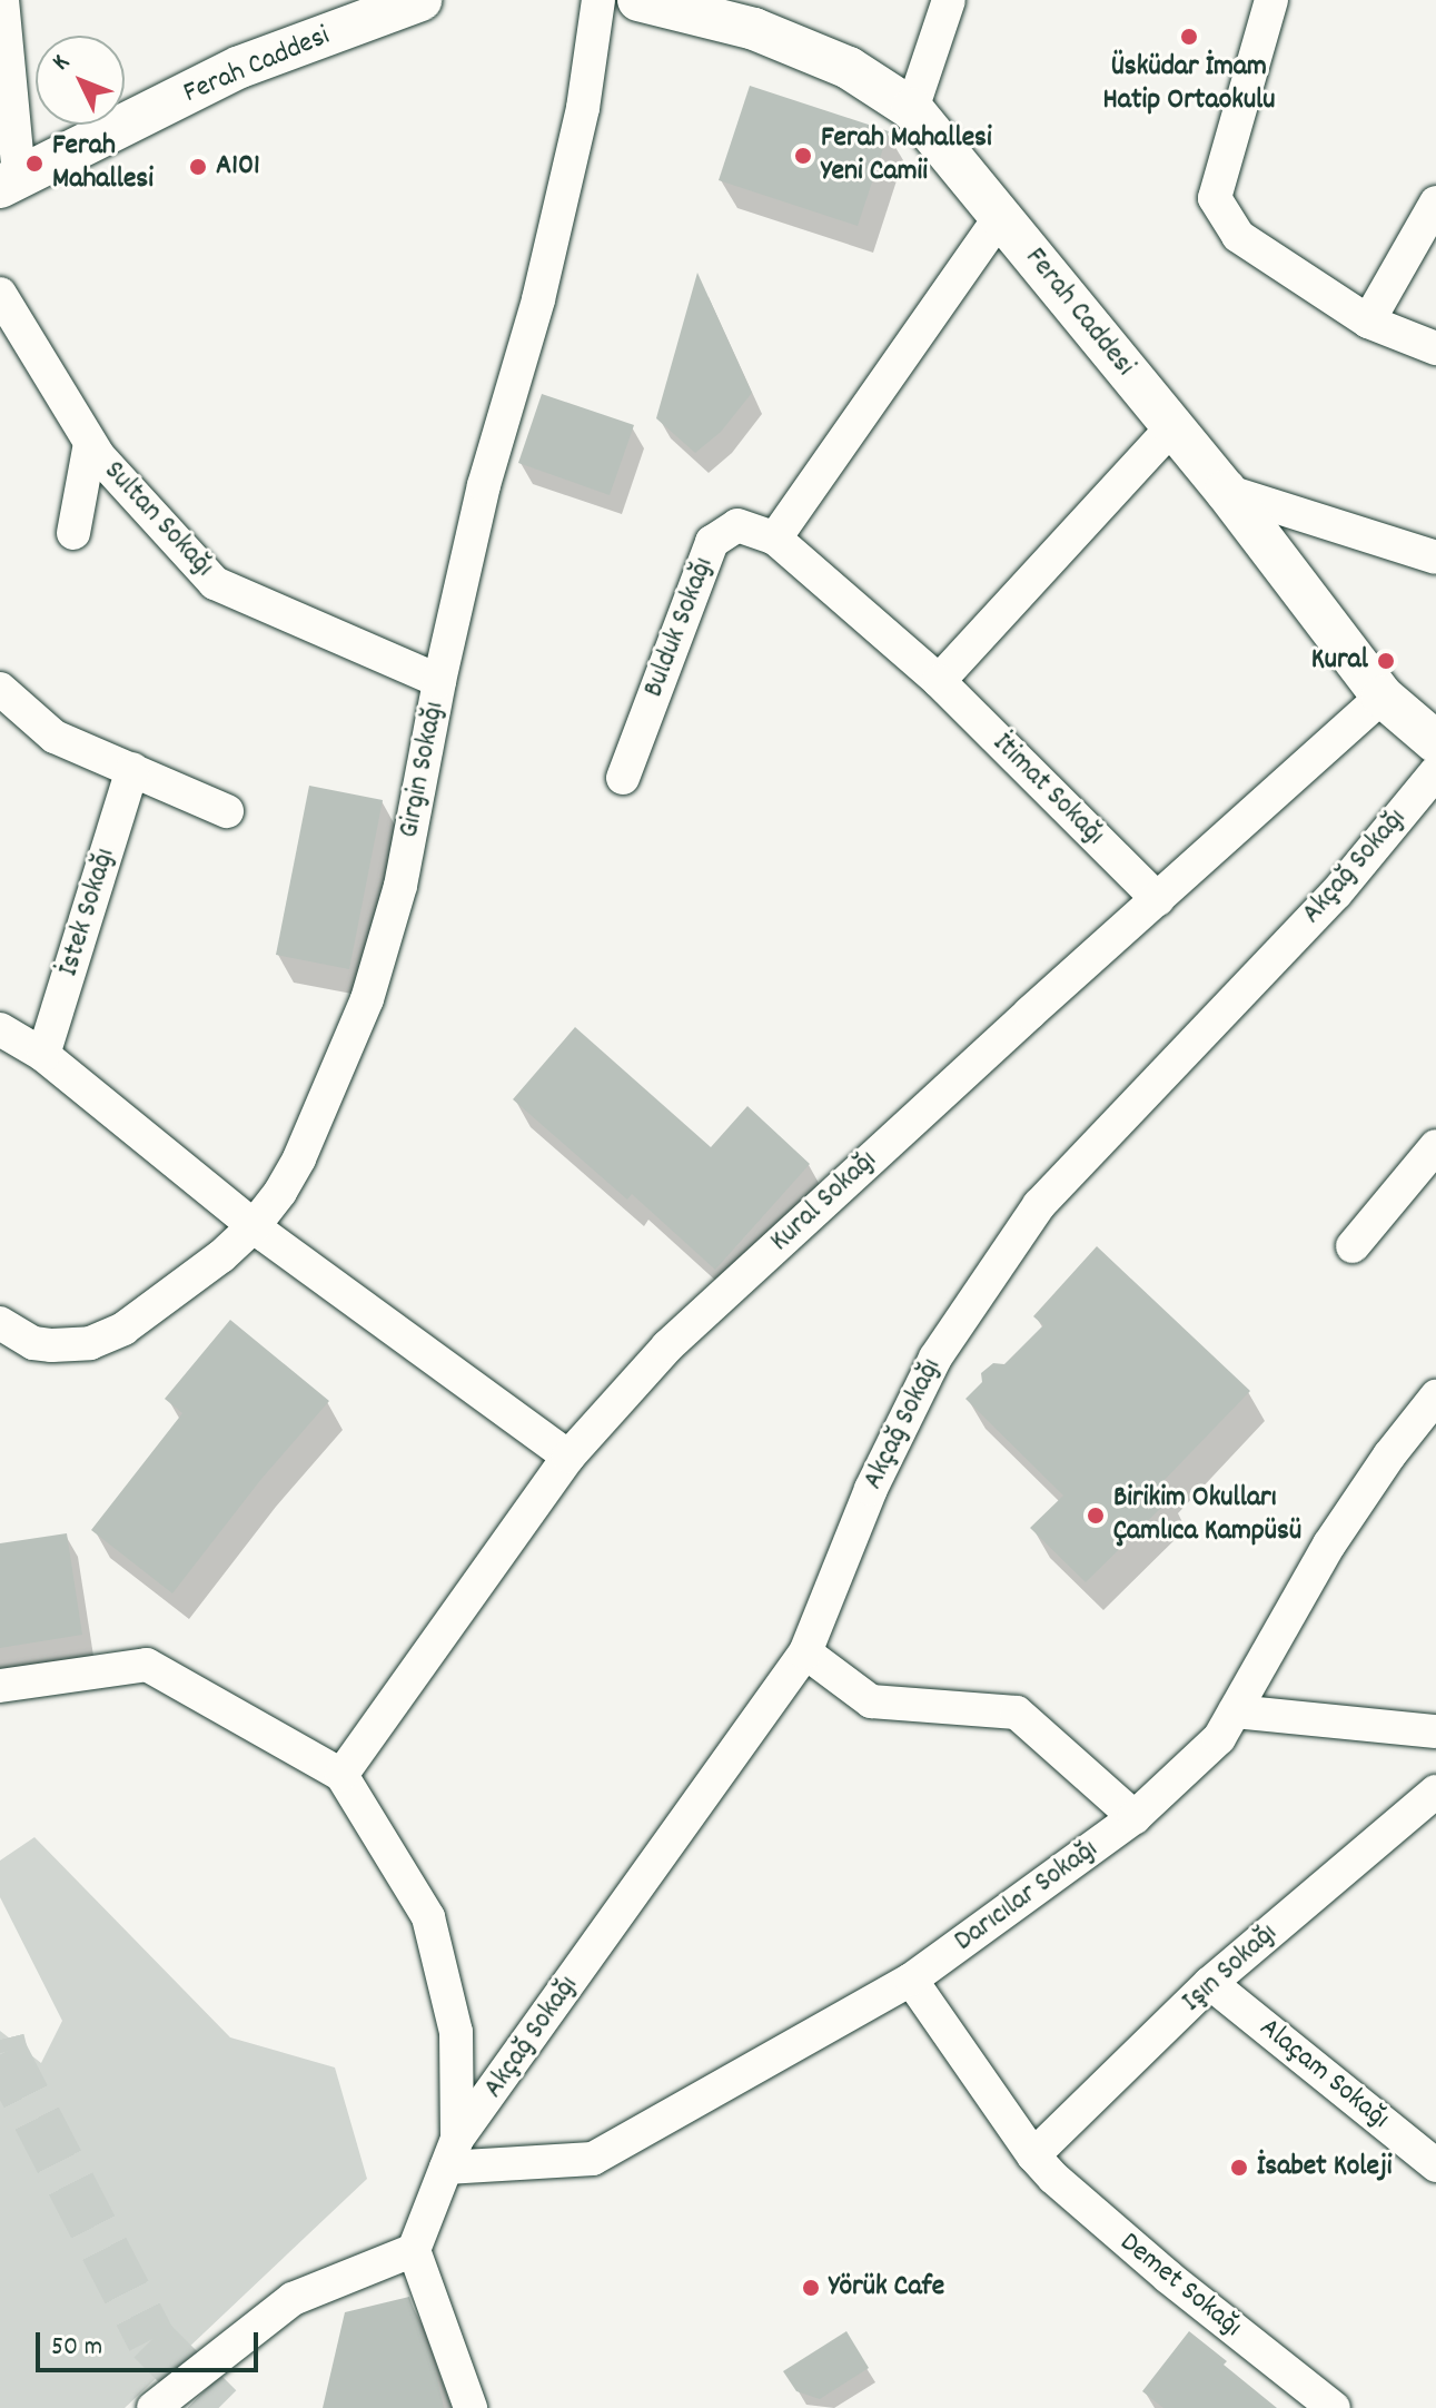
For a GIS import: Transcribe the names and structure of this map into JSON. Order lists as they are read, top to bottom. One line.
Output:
{"streets":{"street":["Ferah Caddesi","Sultan Sokağı","Bulduk Sokağı","Girgin Sokağı","İtimat Sokağı","Akçağ Sokağı","İstek Sokağı","Kural Sokağı","Darıcılar Sokağı","Işın Sokağı","Alaçam Sokağı","Demet Sokağı"]},"crossings":[["Ferah Caddesi","Kural Sokağı"],["Sultan Sokağı","Girgin Sokağı"],["Bulduk Sokağı","İtimat Sokağı"],["İtimat Sokağı","Kural Sokağı"],["Akçağ Sokağı","Darıcılar Sokağı"],["Darıcılar Sokağı","Demet Sokağı"],["Işın Sokağı","Alaçam Sokağı"],["Işın Sokağı","Demet Sokağı"]],"places":["Üsküdar İmam Hatip Ortaokulu","Ferah Mahallesi Yeni Camii","Ferah Mahallesi","A101","Kural","Birikim Okulları Çamlıca Kampüsü","İsabet Koleji","Yörük Cafe"],"scale_bar":"50 m","north":"top left"}
